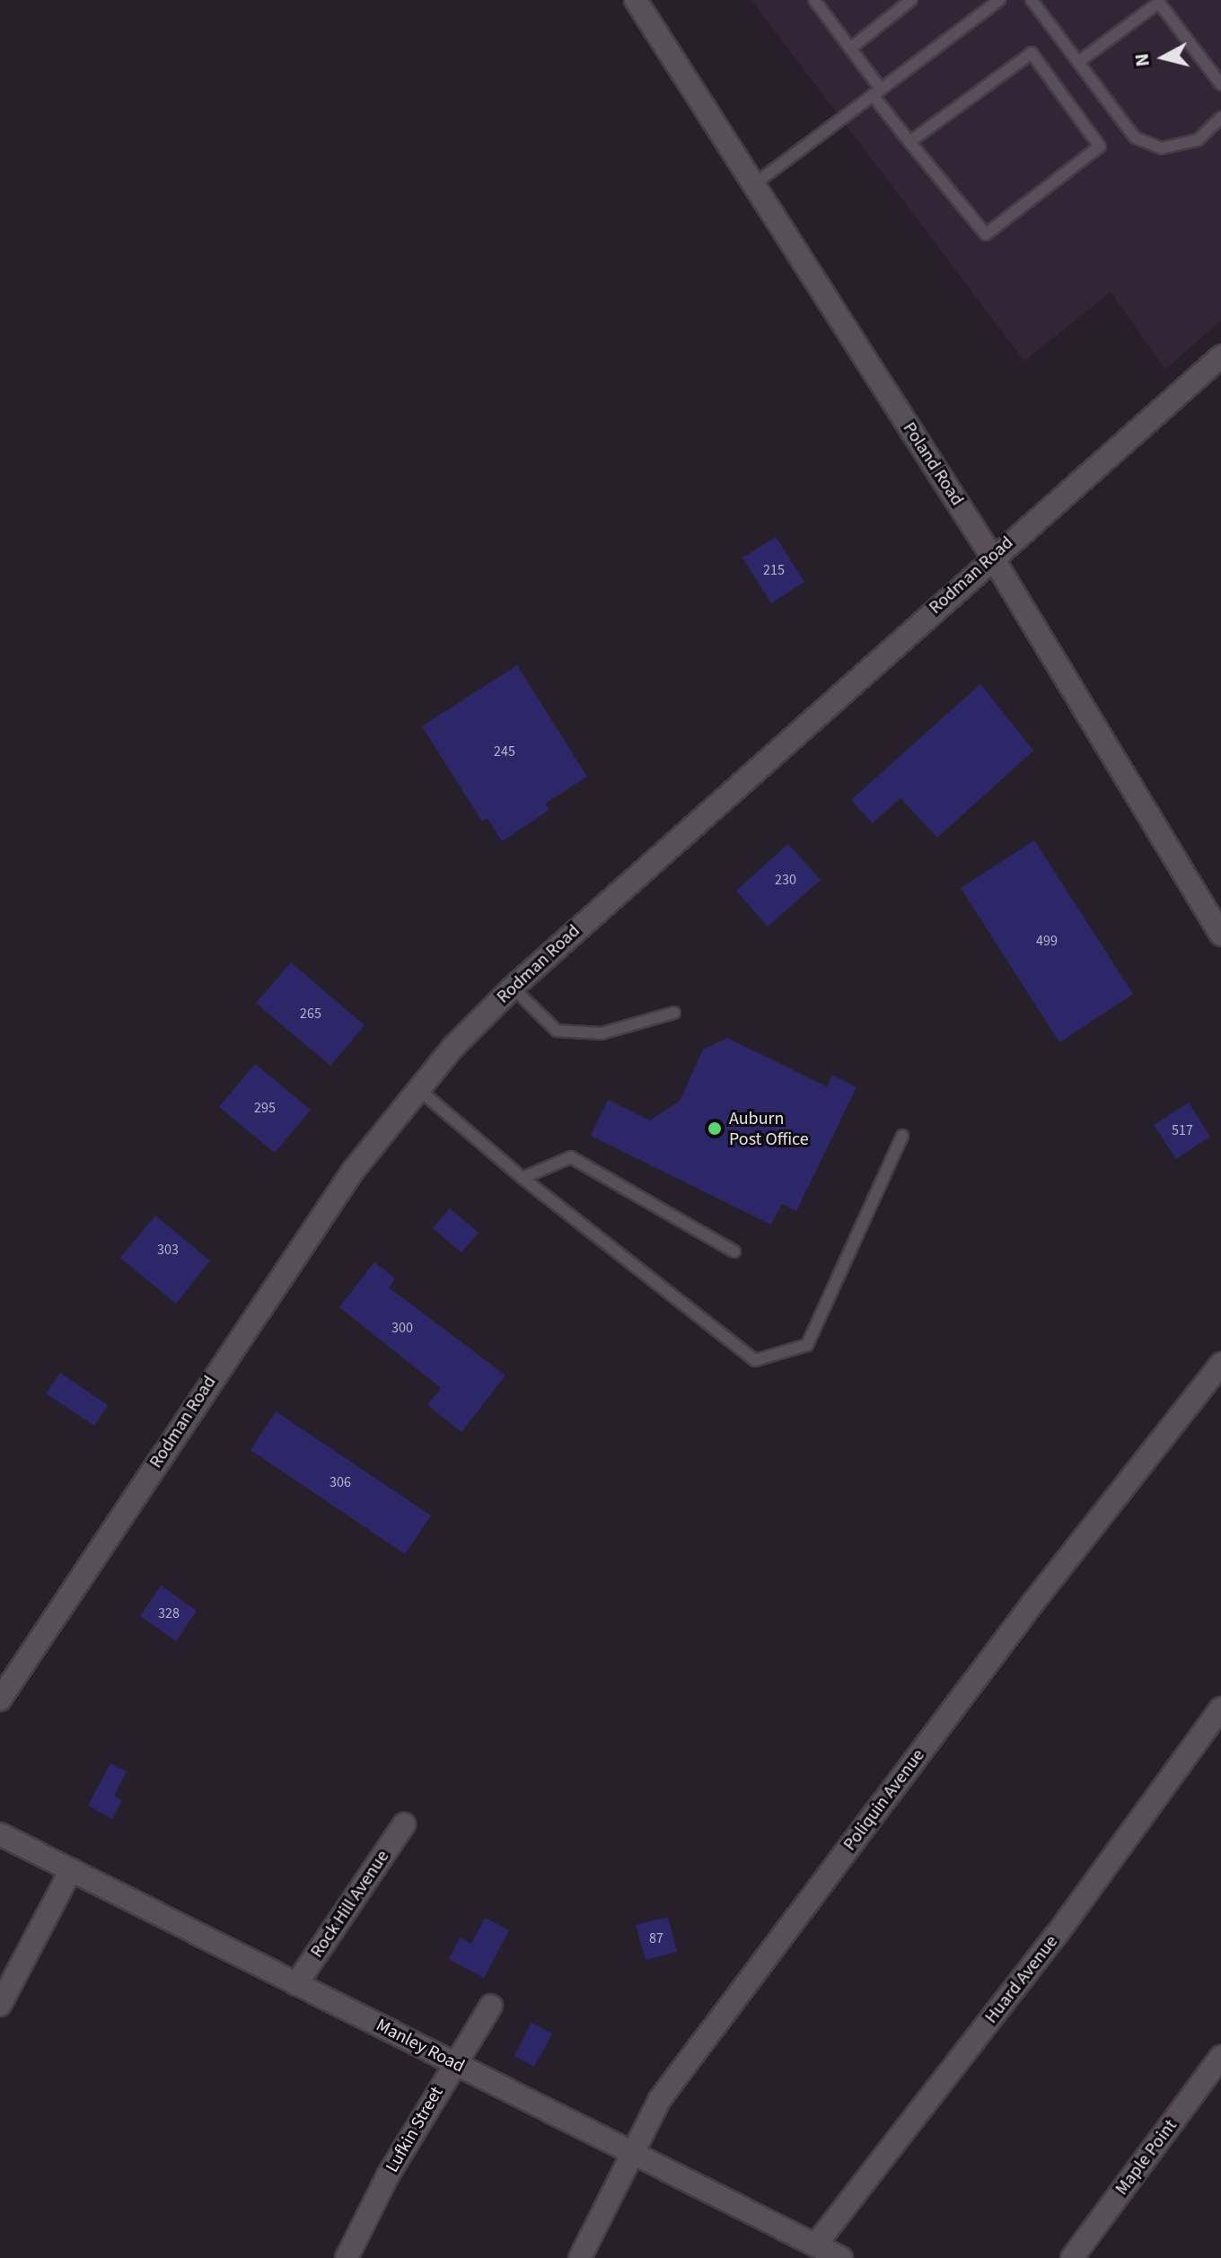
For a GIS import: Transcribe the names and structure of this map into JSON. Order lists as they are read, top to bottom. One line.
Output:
{"streets":{"street":["Poland Road","Rodman Road","Poliquin Avenue","Rock Hill Avenue","Huard Avenue","Manley Road","Lufkin Street","Maple Point"]},"crossings":[["Poland Road","Rodman Road"],["Poliquin Avenue","Manley Road"],["Rock Hill Avenue","Manley Road"],["Huard Avenue","Manley Road"],["Manley Road","Lufkin Street"]],"places":["Auburn Post Office"],"house_numbers":["215","245","230","499","265","295","517","303","300","306","328","87"],"north":"left"}
